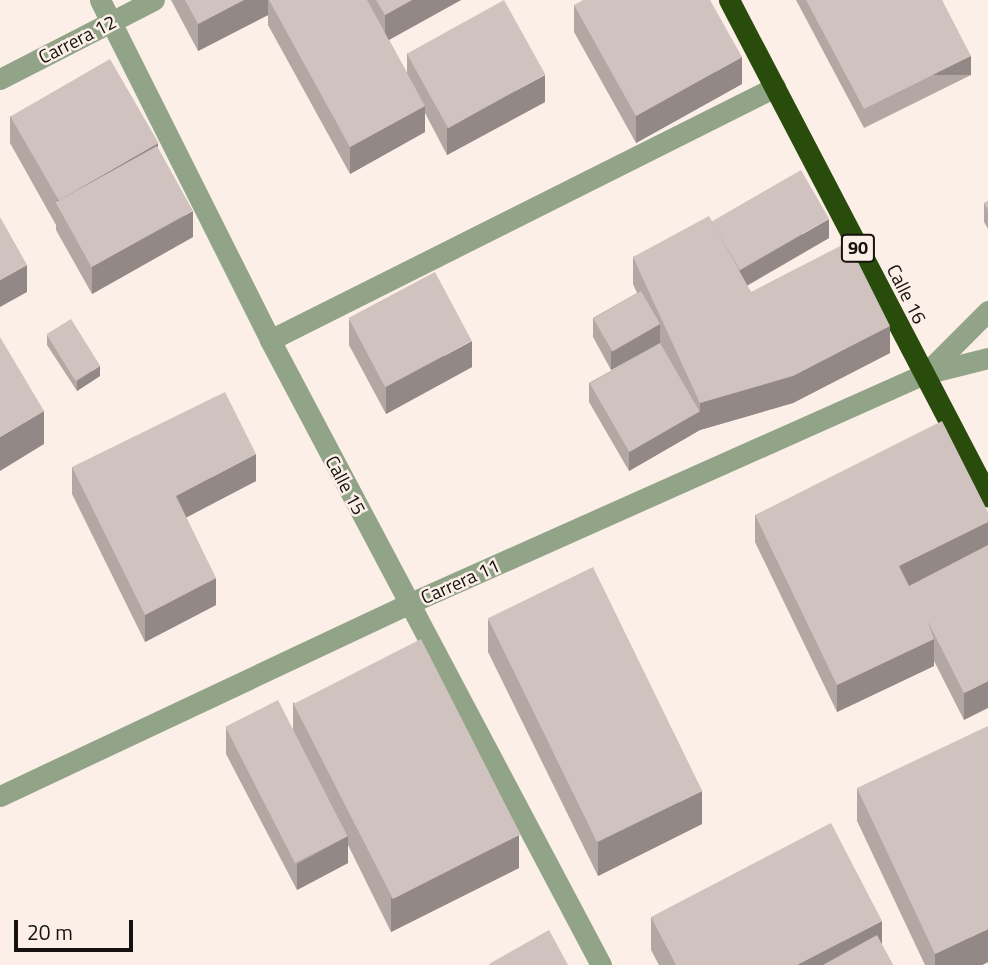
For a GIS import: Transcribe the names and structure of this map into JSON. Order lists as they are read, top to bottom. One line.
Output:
{"streets":{"highway":["90","Calle 16"],"street":["Carrera 12","Calle 15","Carrera 11"]},"crossings":[["Carrera 12","Calle 15"],["Calle 16","Carrera 11"],["Calle 15","Carrera 11"]],"scale_bar":"20 m"}
